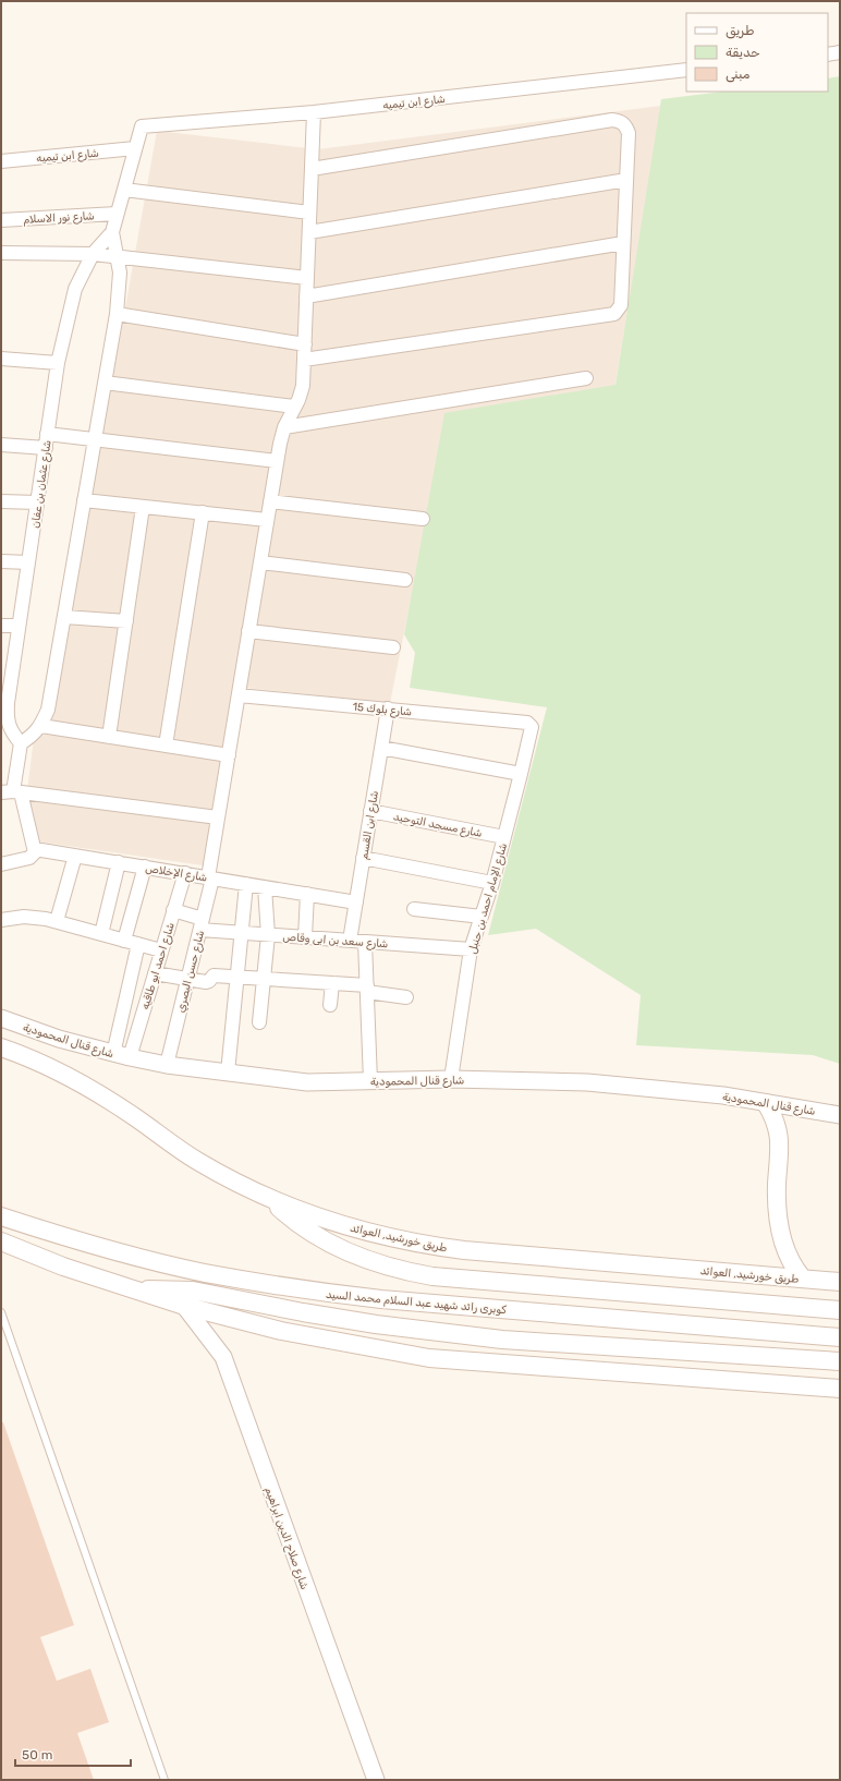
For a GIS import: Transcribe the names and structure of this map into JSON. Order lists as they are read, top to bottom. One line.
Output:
{"streets":{"main road":["طريق خورشيد, العوائد","كوبرى رائد شهيد عبد السلام محمد السيد"],"street":["شارع ابن تيميه","شارع نور الاسلام","شارع عثمان بن عفان","شارع بلوك 15","شارع مسجد التوحيد","شارع ابن القسم","شارع الإخلاص","شارع الإمام احمد بن حنبل","شارع سعد بن ابى وقاص","شارع احمد ابو طاقيه","شارع حسن البصري","شارع قنال المحمودية","شارع صلاح الدين ابراهيم"]},"crossings":[["شارع ابن تيميه","شارع عثمان بن عفان"],["شارع ابن تيميه","شارع حسن البصري"],["شارع نور الاسلام","شارع عثمان بن عفان"],["شارع بلوك 15","شارع ابن القسم"],["شارع بلوك 15","شارع الإمام احمد بن حنبل"],["شارع بلوك 15","شارع حسن البصري"],["شارع مسجد التوحيد","شارع ابن القسم"],["شارع مسجد التوحيد","شارع الإمام احمد بن حنبل"],["شارع ابن القسم","شارع الإخلاص"],["شارع ابن القسم","شارع سعد بن ابى وقاص"],["شارع الإخلاص","شارع احمد ابو طاقيه"],["شارع الإخلاص","شارع حسن البصري"],["شارع الإمام احمد بن حنبل","شارع سعد بن ابى وقاص"],["شارع الإمام احمد بن حنبل","شارع قنال المحمودية"],["شارع سعد بن ابى وقاص","شارع احمد ابو طاقيه"],["شارع سعد بن ابى وقاص","شارع حسن البصري"],["شارع احمد ابو طاقيه","شارع قنال المحمودية"],["شارع حسن البصري","شارع قنال المحمودية"]],"legend":["طريق","حديقة","مبنى"],"scale_bar":"50 m"}
